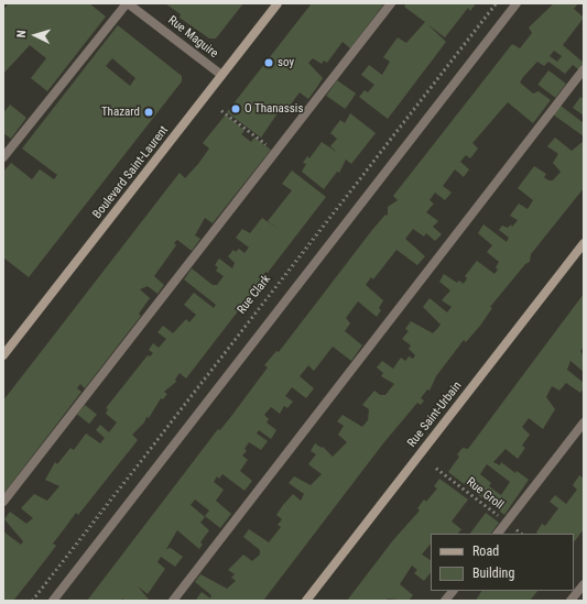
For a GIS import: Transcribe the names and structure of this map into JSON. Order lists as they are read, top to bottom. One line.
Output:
{"streets":{"main road":["Boulevard Saint-Laurent","Rue Saint-Urbain"],"street":["Rue Maguire"],"path":["Rue Clark","Rue Groll"]},"crossings":[["Rue Maguire","Boulevard Saint-Laurent"]],"places":["soy","O Thanassis","Thazard"],"legend":["Road","Building"],"north":"left"}
